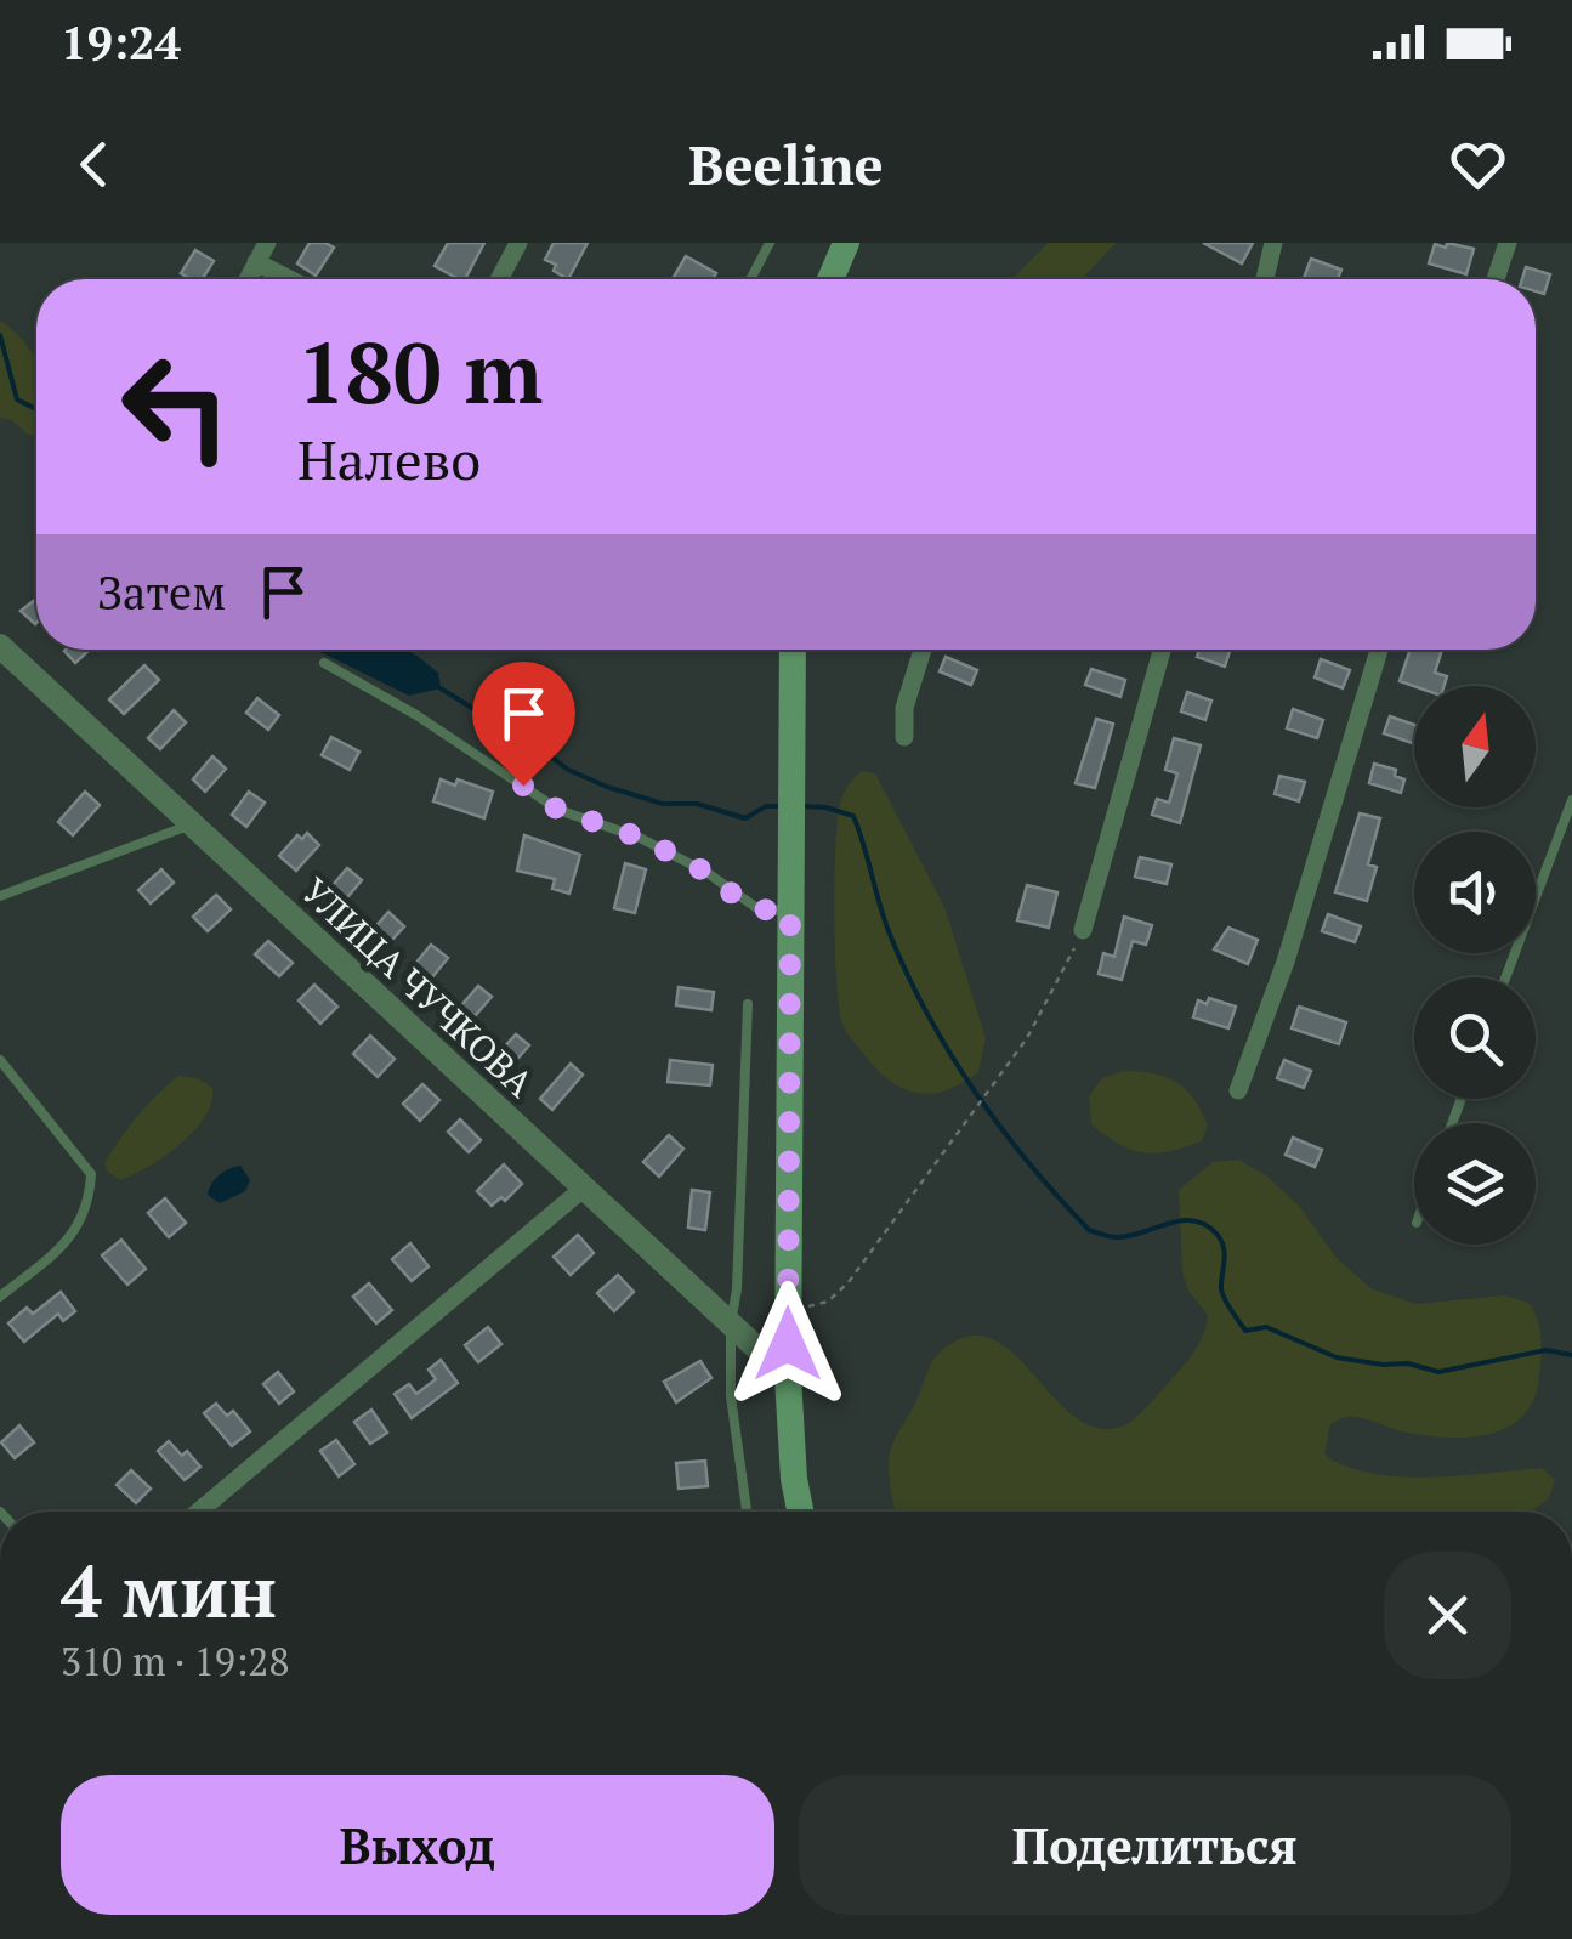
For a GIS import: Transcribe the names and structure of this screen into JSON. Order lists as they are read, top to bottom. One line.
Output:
{"streets":{"street":["УЛИЦА ЧУЧКОВА"]},"north":"top","page":{"status":"19:24","header":"Beeline","turn":["180 m","Налево"],"then":"Затем","heading":["4 мин","310 m · 19:28"],"buttons":["Выход","Поделиться"]}}
